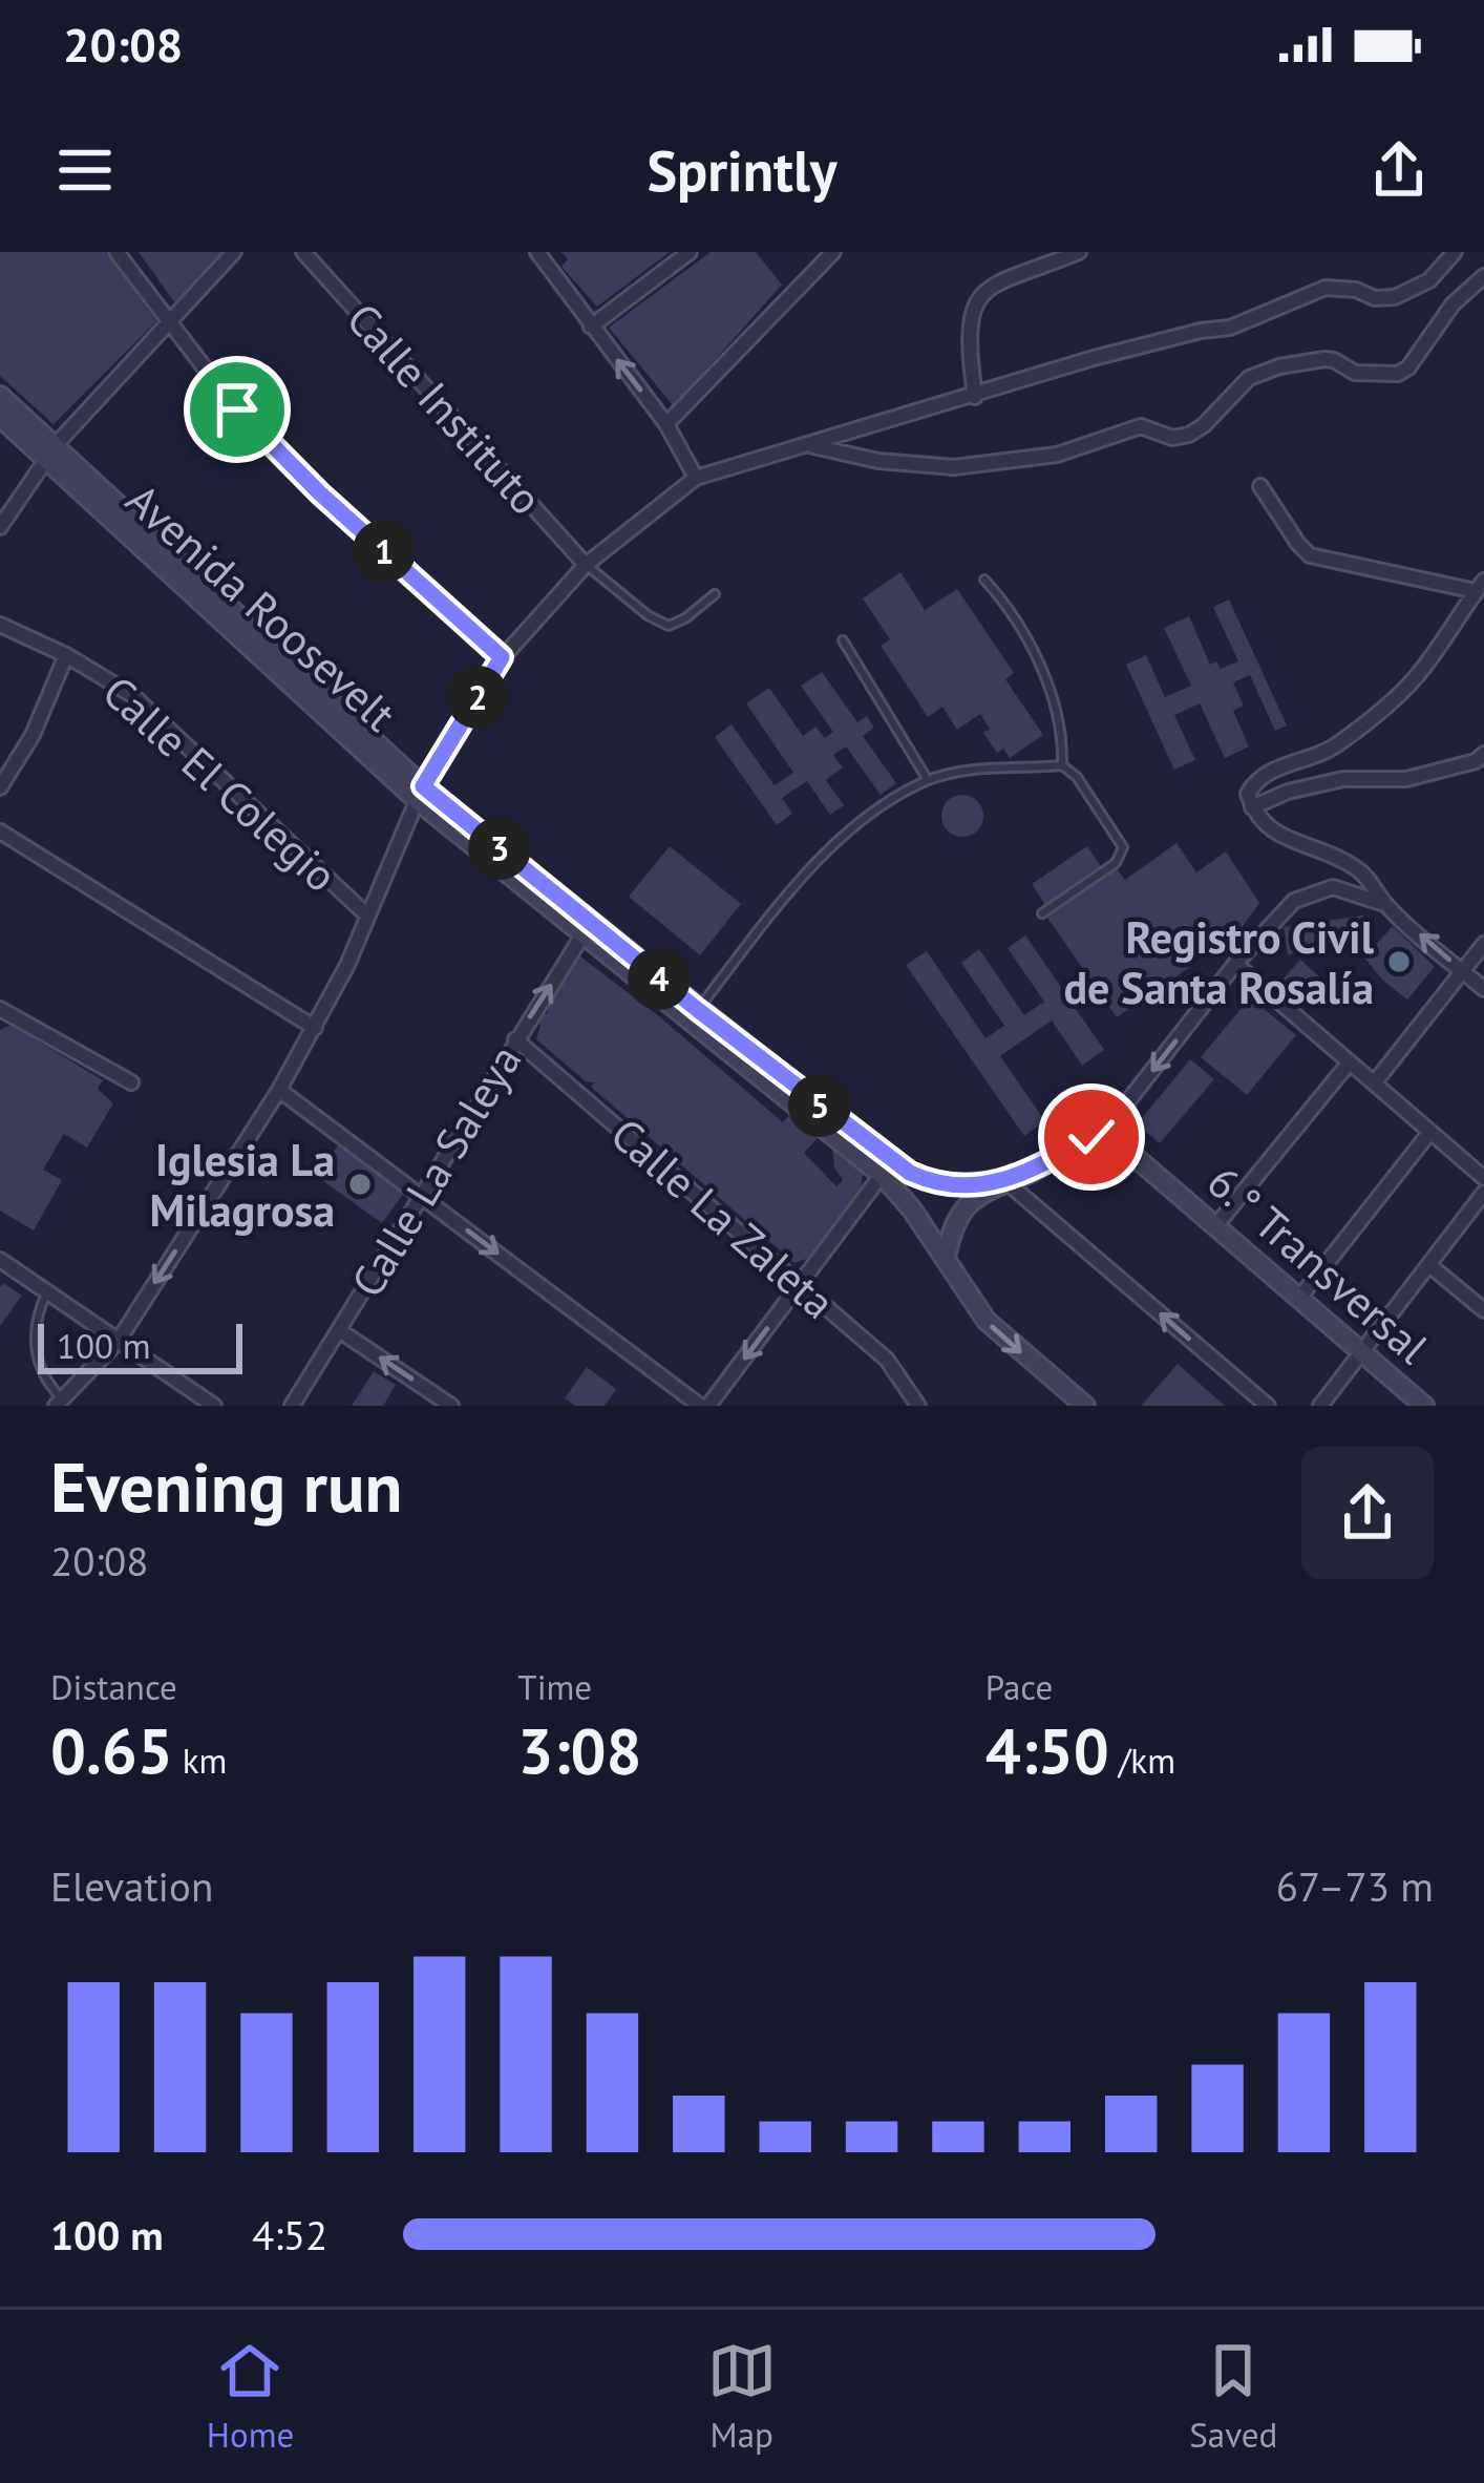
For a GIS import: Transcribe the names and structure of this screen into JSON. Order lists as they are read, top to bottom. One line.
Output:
{"streets":{"street":["Calle Instituto","Avenida Roosevelt","Calle El Colegio","Calle La Saleya","Calle La Zaleta","6.° Transversal"]},"crossings":[["Avenida Roosevelt","Calle La Saleya"],["Calle La Saleya","Calle La Zaleta"]],"places":["Registro Civil de Santa Rosalía","Iglesia La Milagrosa"],"scale_bar":"100 m","page":{"status":"20:08","header":"Sprintly","pins":["1","2","3","4","5"],"scale":"100 m","heading":["Evening run","20:08"],"stats":[["Distance","0.65 km"],["Time","3:08"],["Pace","4:50 /km"]],"chart":["Elevation","67–73 m"],"list":[{"name":"100 m","note":"4:52"}],"tabs":["Home","Map","Saved"]}}
